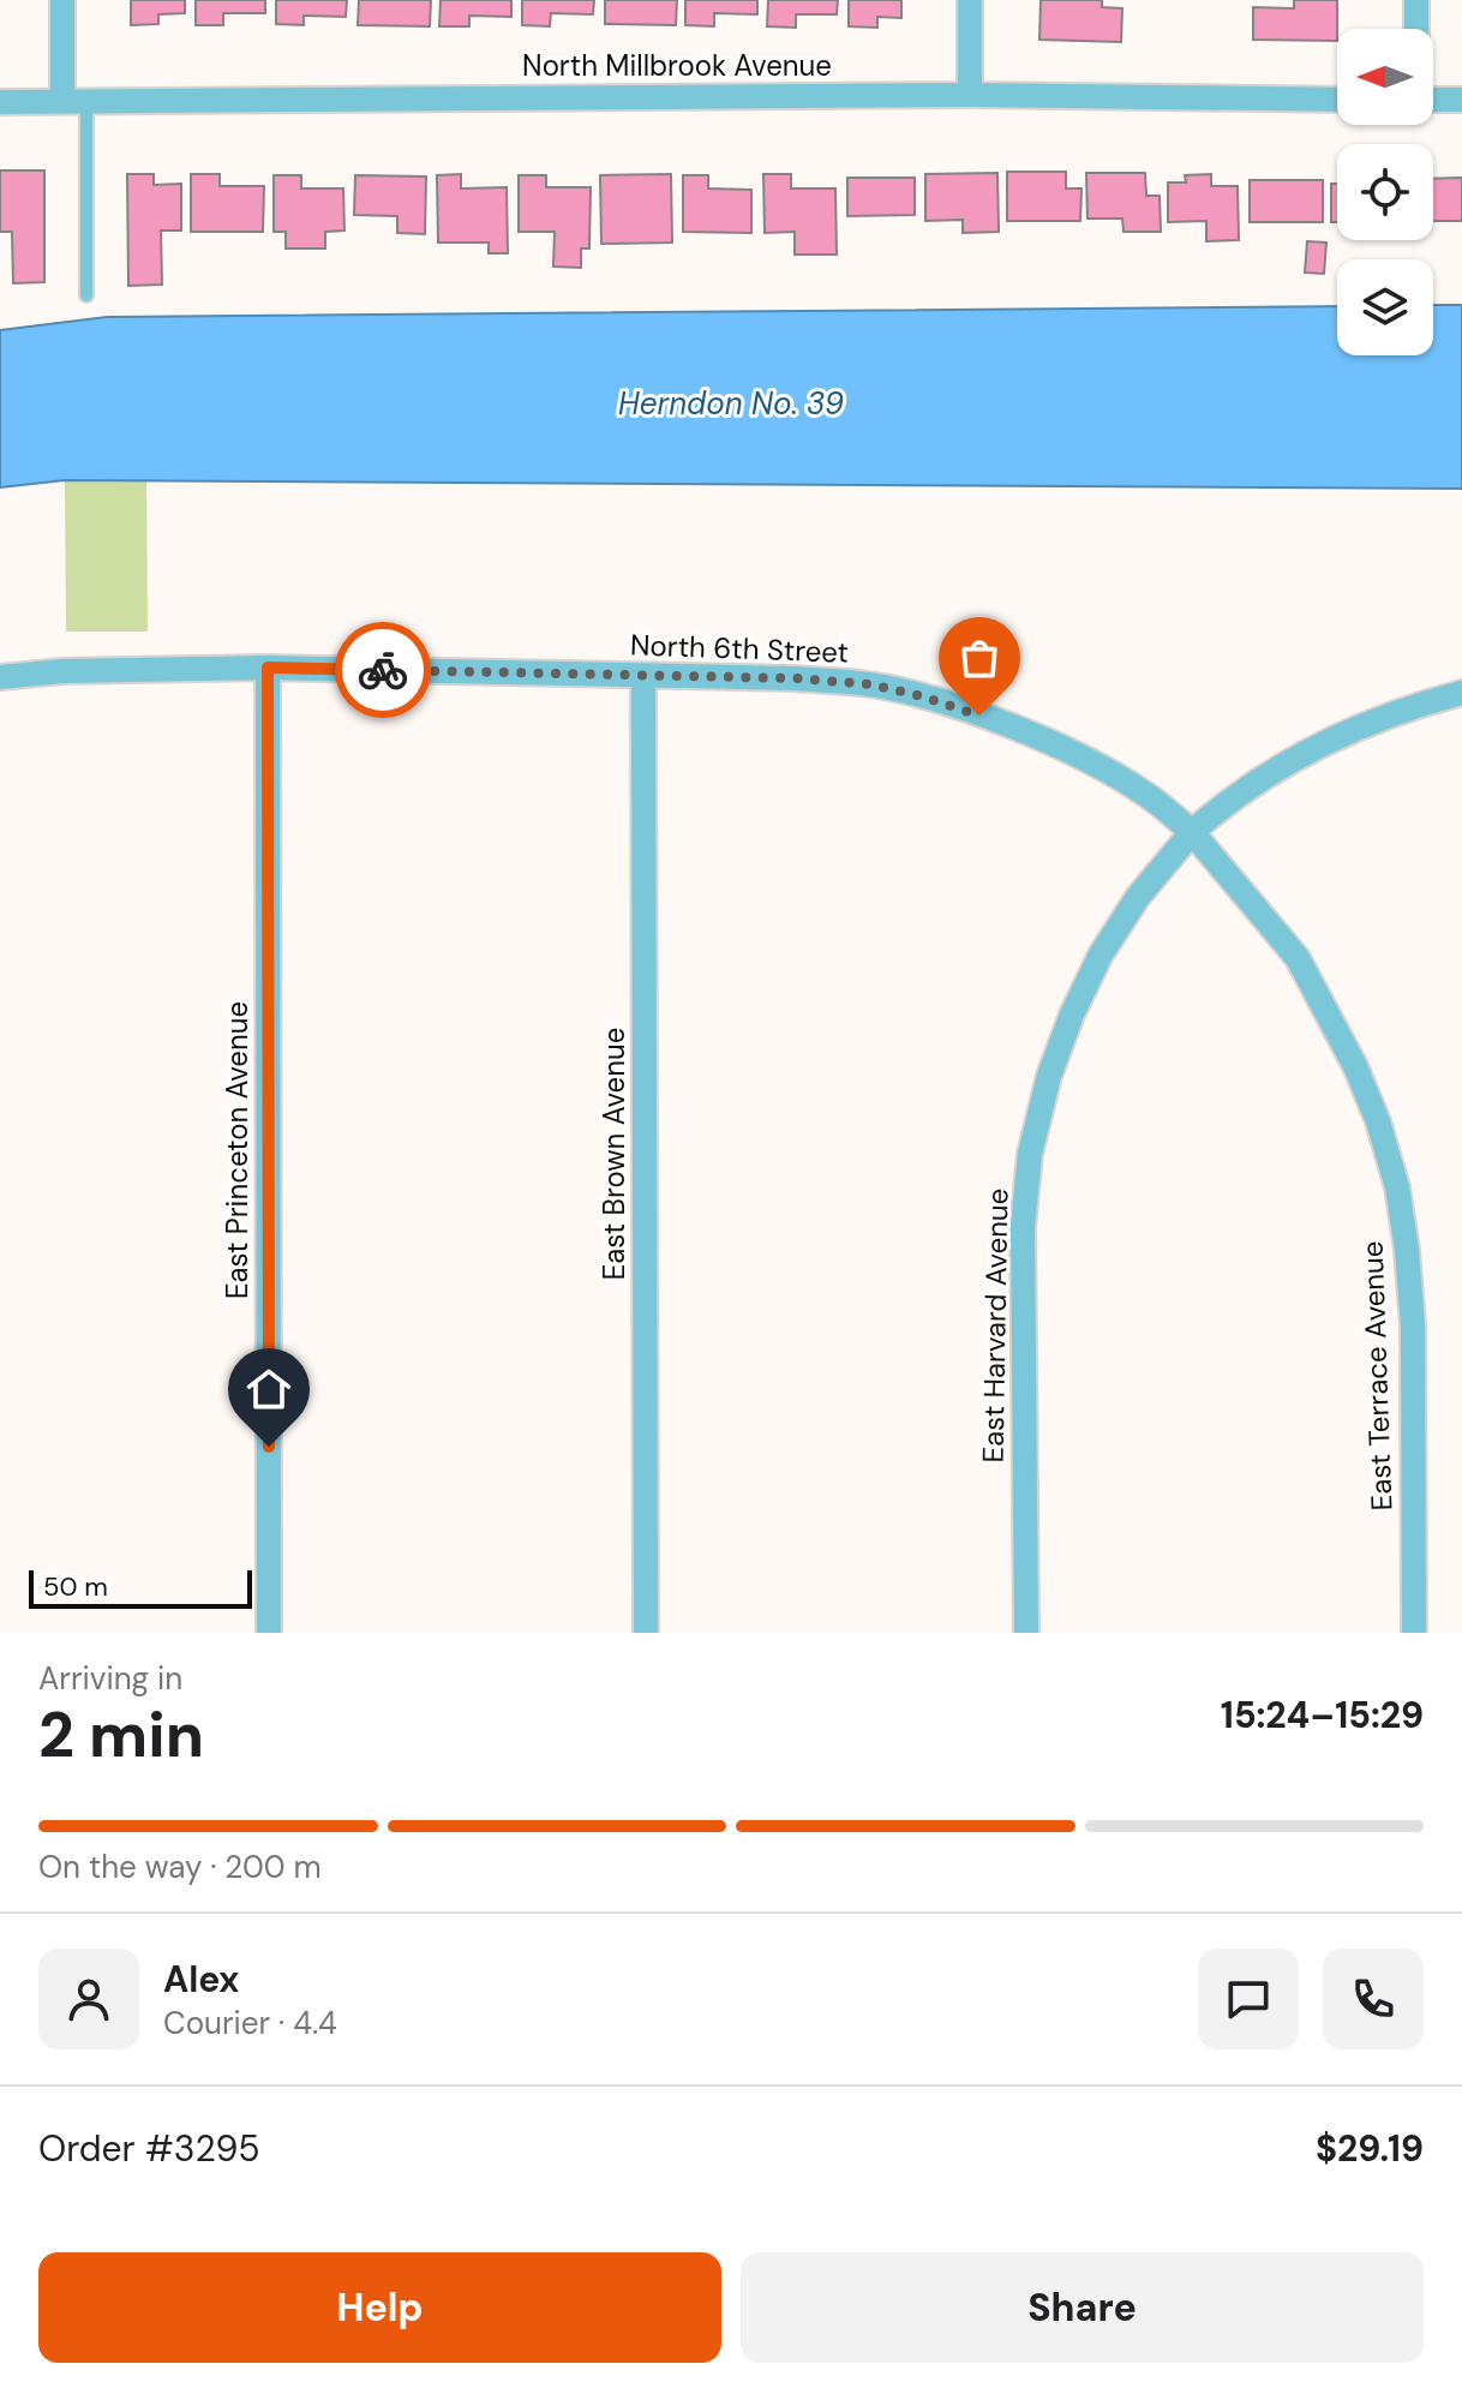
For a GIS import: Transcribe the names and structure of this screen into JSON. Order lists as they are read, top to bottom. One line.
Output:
{"streets":{"street":["North Millbrook Avenue","North 6th Street","East Princeton Avenue","East Brown Avenue","East Harvard Avenue","East Terrace Avenue"]},"crossings":[["North 6th Street","East Princeton Avenue"],["North 6th Street","East Brown Avenue"],["North 6th Street","East Harvard Avenue"],["North 6th Street","East Terrace Avenue"],["East Harvard Avenue","East Terrace Avenue"]],"water":["Herndon No. 39"],"scale_bar":"50 m","north":"left","page":{"scale":"50 m","heading":["2 min","Arriving in","15:24–15:29"],"panel":["Alex","Courier · 4.4","Order #3295","$29.19"],"bar":"On the way · 200 m","buttons":["Help","Share"]}}
